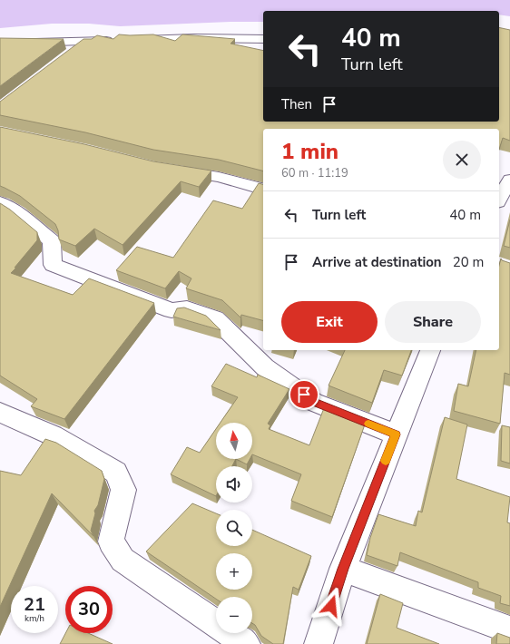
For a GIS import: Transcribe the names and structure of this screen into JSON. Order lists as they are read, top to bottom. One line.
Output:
{"north":"top","page":{"turn":["40 m","Turn left"],"then":"Then","heading":["1 min","60 m · 11:19"],"list":[{"name":"Turn left","value":"40 m"},{"name":"Arrive at destination","value":"20 m"}],"buttons":["Exit","Share"],"map_buttons":["+","−"],"speed":"21 km/h","limit":"30"}}
